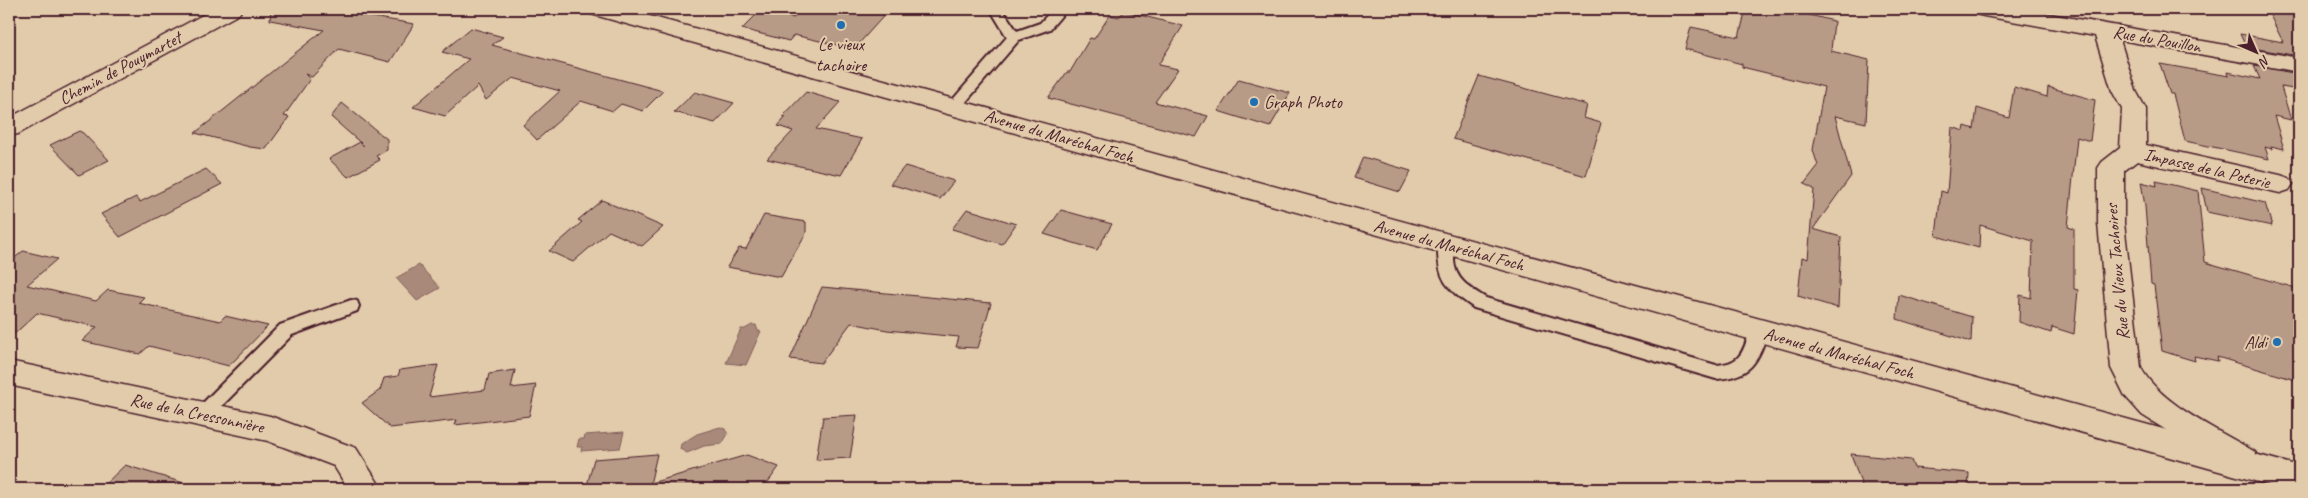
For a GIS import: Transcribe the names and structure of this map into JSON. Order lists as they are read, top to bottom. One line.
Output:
{"streets":{"street":["Rue du Pouillon","Chemin de Pouymartet","Avenue du Maréchal Foch","Impasse de la Poterie","Rue du Vieux Tachoires","Rue de la Cressonnière"]},"crossings":[["Avenue du Maréchal Foch","Rue du Vieux Tachoires"],["Impasse de la Poterie","Rue du Vieux Tachoires"]],"places":["Le vieux tachoire","Graph Photo","Aldi"],"north":"bottom right"}
